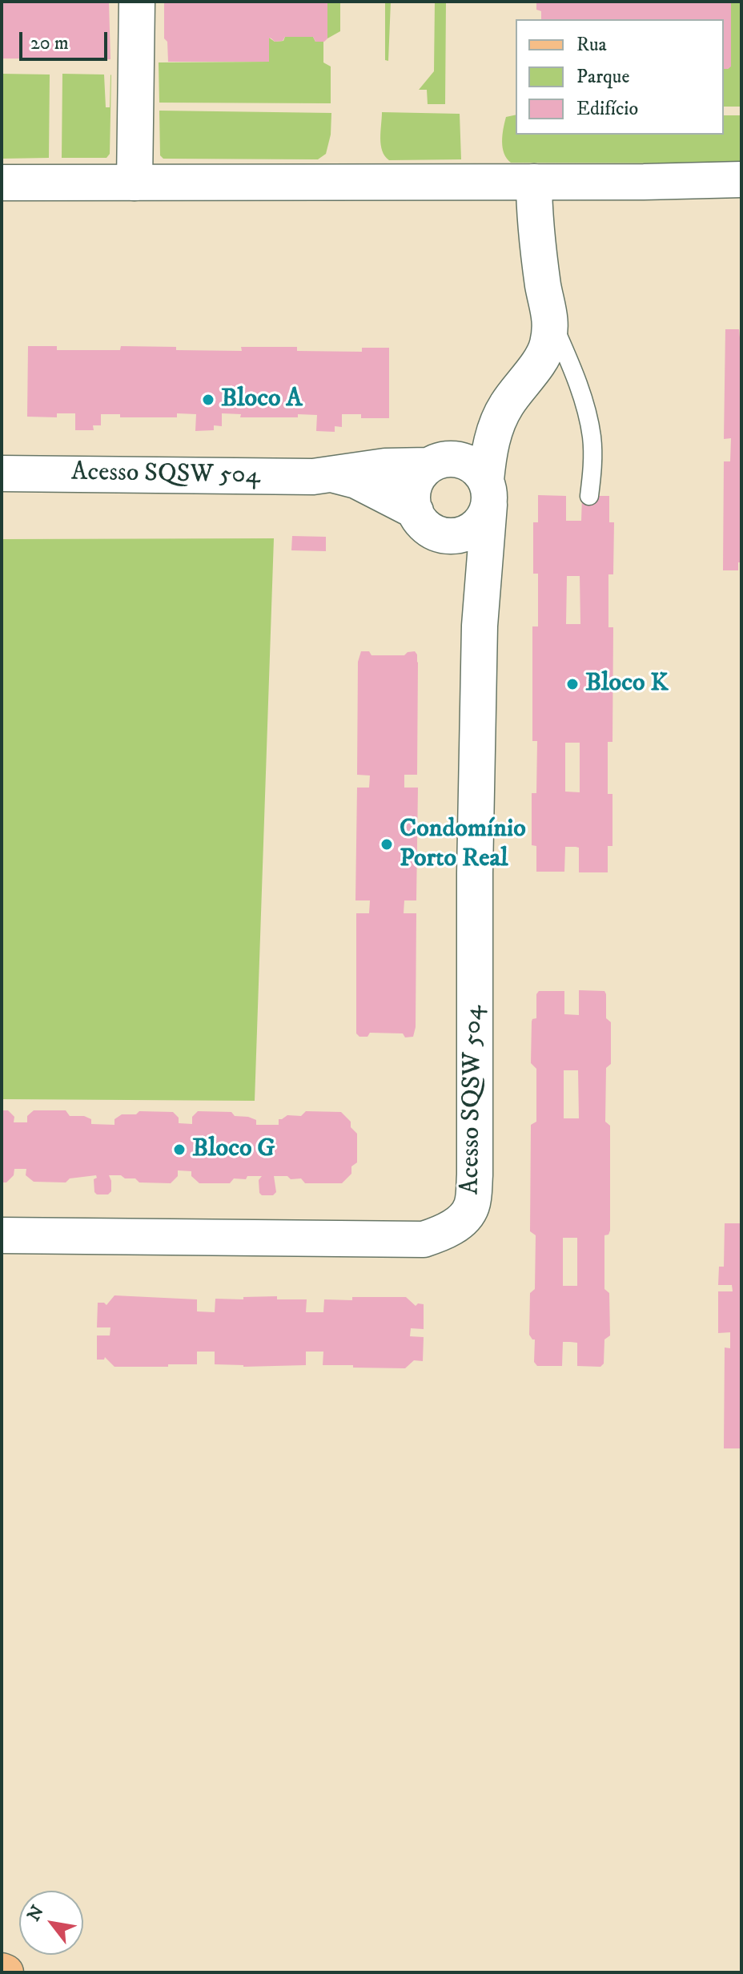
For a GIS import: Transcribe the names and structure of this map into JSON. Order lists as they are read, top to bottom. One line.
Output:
{"streets":{"street":["Acesso SQSW 504"]},"places":["Bloco A","Bloco K","Condomínio Porto Real","Bloco G"],"legend":["Rua","Parque","Edifício"],"scale_bar":"20 m","north":"top left"}
